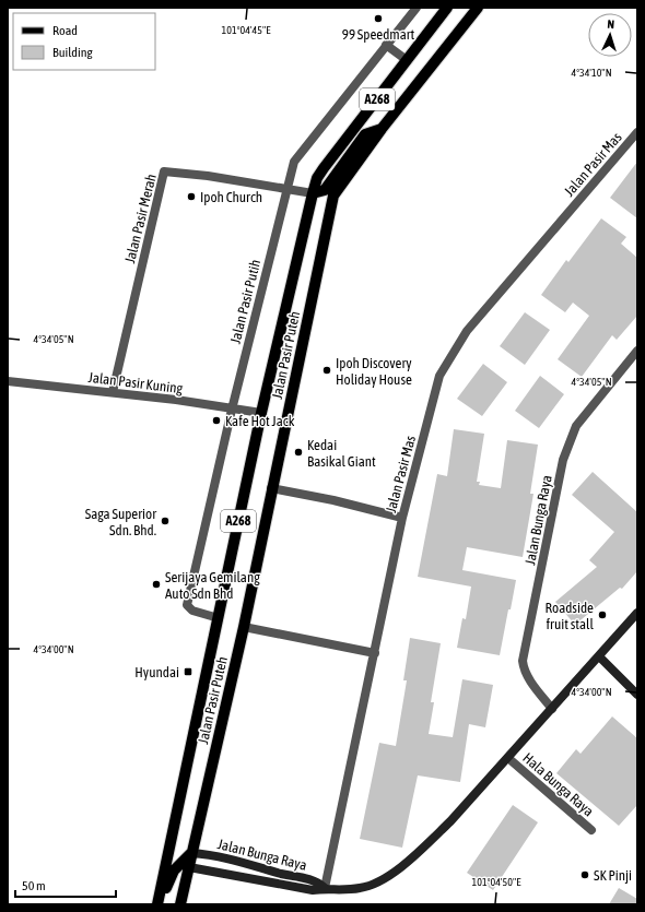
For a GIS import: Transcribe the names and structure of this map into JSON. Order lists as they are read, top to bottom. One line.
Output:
{"streets":{"main road":["A268","Jalan Pasir Puteh","Jalan Bunga Raya"],"street":["Jalan Pasir Mas","Jalan Pasir Merah","Jalan Pasir Putih","Jalan Pasir Kuning","Hala Bunga Raya"]},"crossings":[["Jalan Pasir Mas","Jalan Bunga Raya"],["Jalan Pasir Merah","Jalan Pasir Putih"],["Jalan Pasir Merah","Jalan Pasir Puteh"],["Jalan Pasir Merah","Jalan Pasir Kuning"],["Jalan Pasir Putih","Jalan Pasir Puteh"],["Jalan Pasir Putih","Jalan Pasir Kuning"],["Jalan Pasir Puteh","Jalan Pasir Kuning"],["Jalan Pasir Puteh","Jalan Bunga Raya"],["Jalan Bunga Raya","Hala Bunga Raya"]],"places":{"other":["99 Speedmart","Ipoh Church","Ipoh Discovery Holiday House","Kafe Hot Jack","Kedai Basikal Giant","Saga Superior Sdn. Bhd.","Serijaya Gemilang Auto Sdn Bhd","Roadside fruit stall","SK Pinji"],"transit":["Hyundai"]},"legend":["Road","Building"],"scale_bar":"50 m","north":"top","coordinates":["101°04'45\"E","4°34'10\"N","4°34'05\"N","4°34'00\"N","101°04'50\"E"]}
